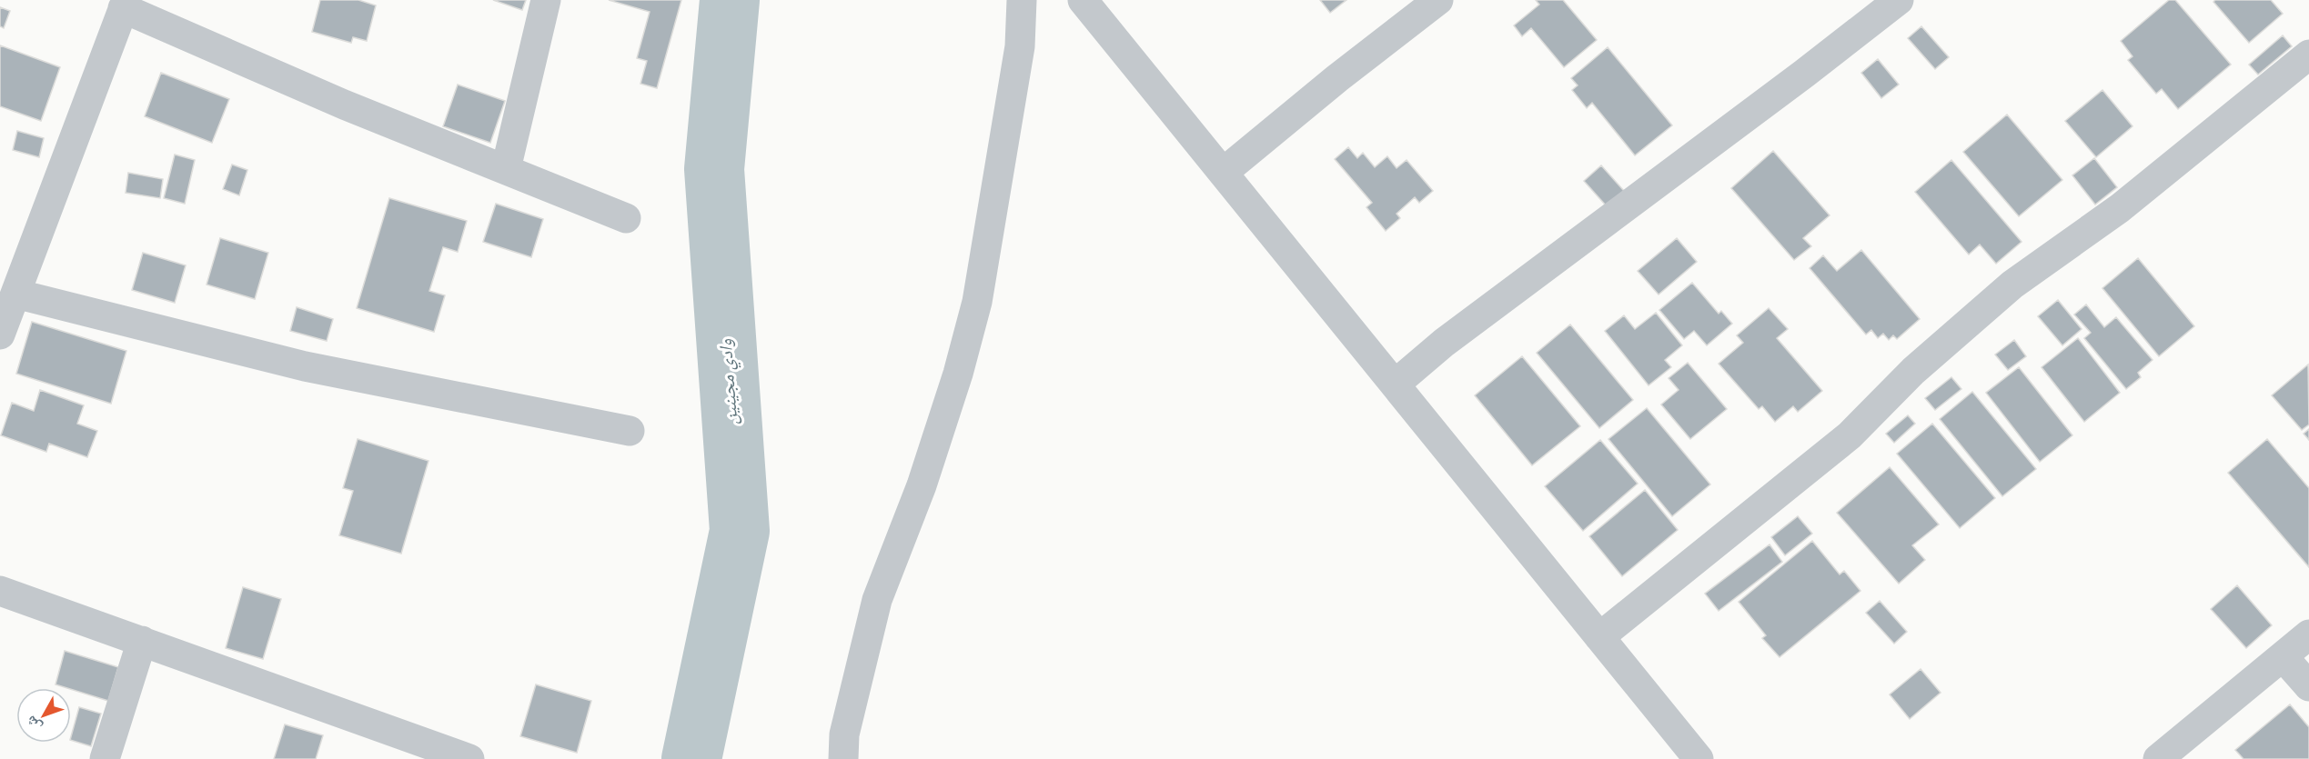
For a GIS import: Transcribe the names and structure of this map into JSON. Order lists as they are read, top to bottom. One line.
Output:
{"water":["وادي مجينين"],"north":"bottom left"}
